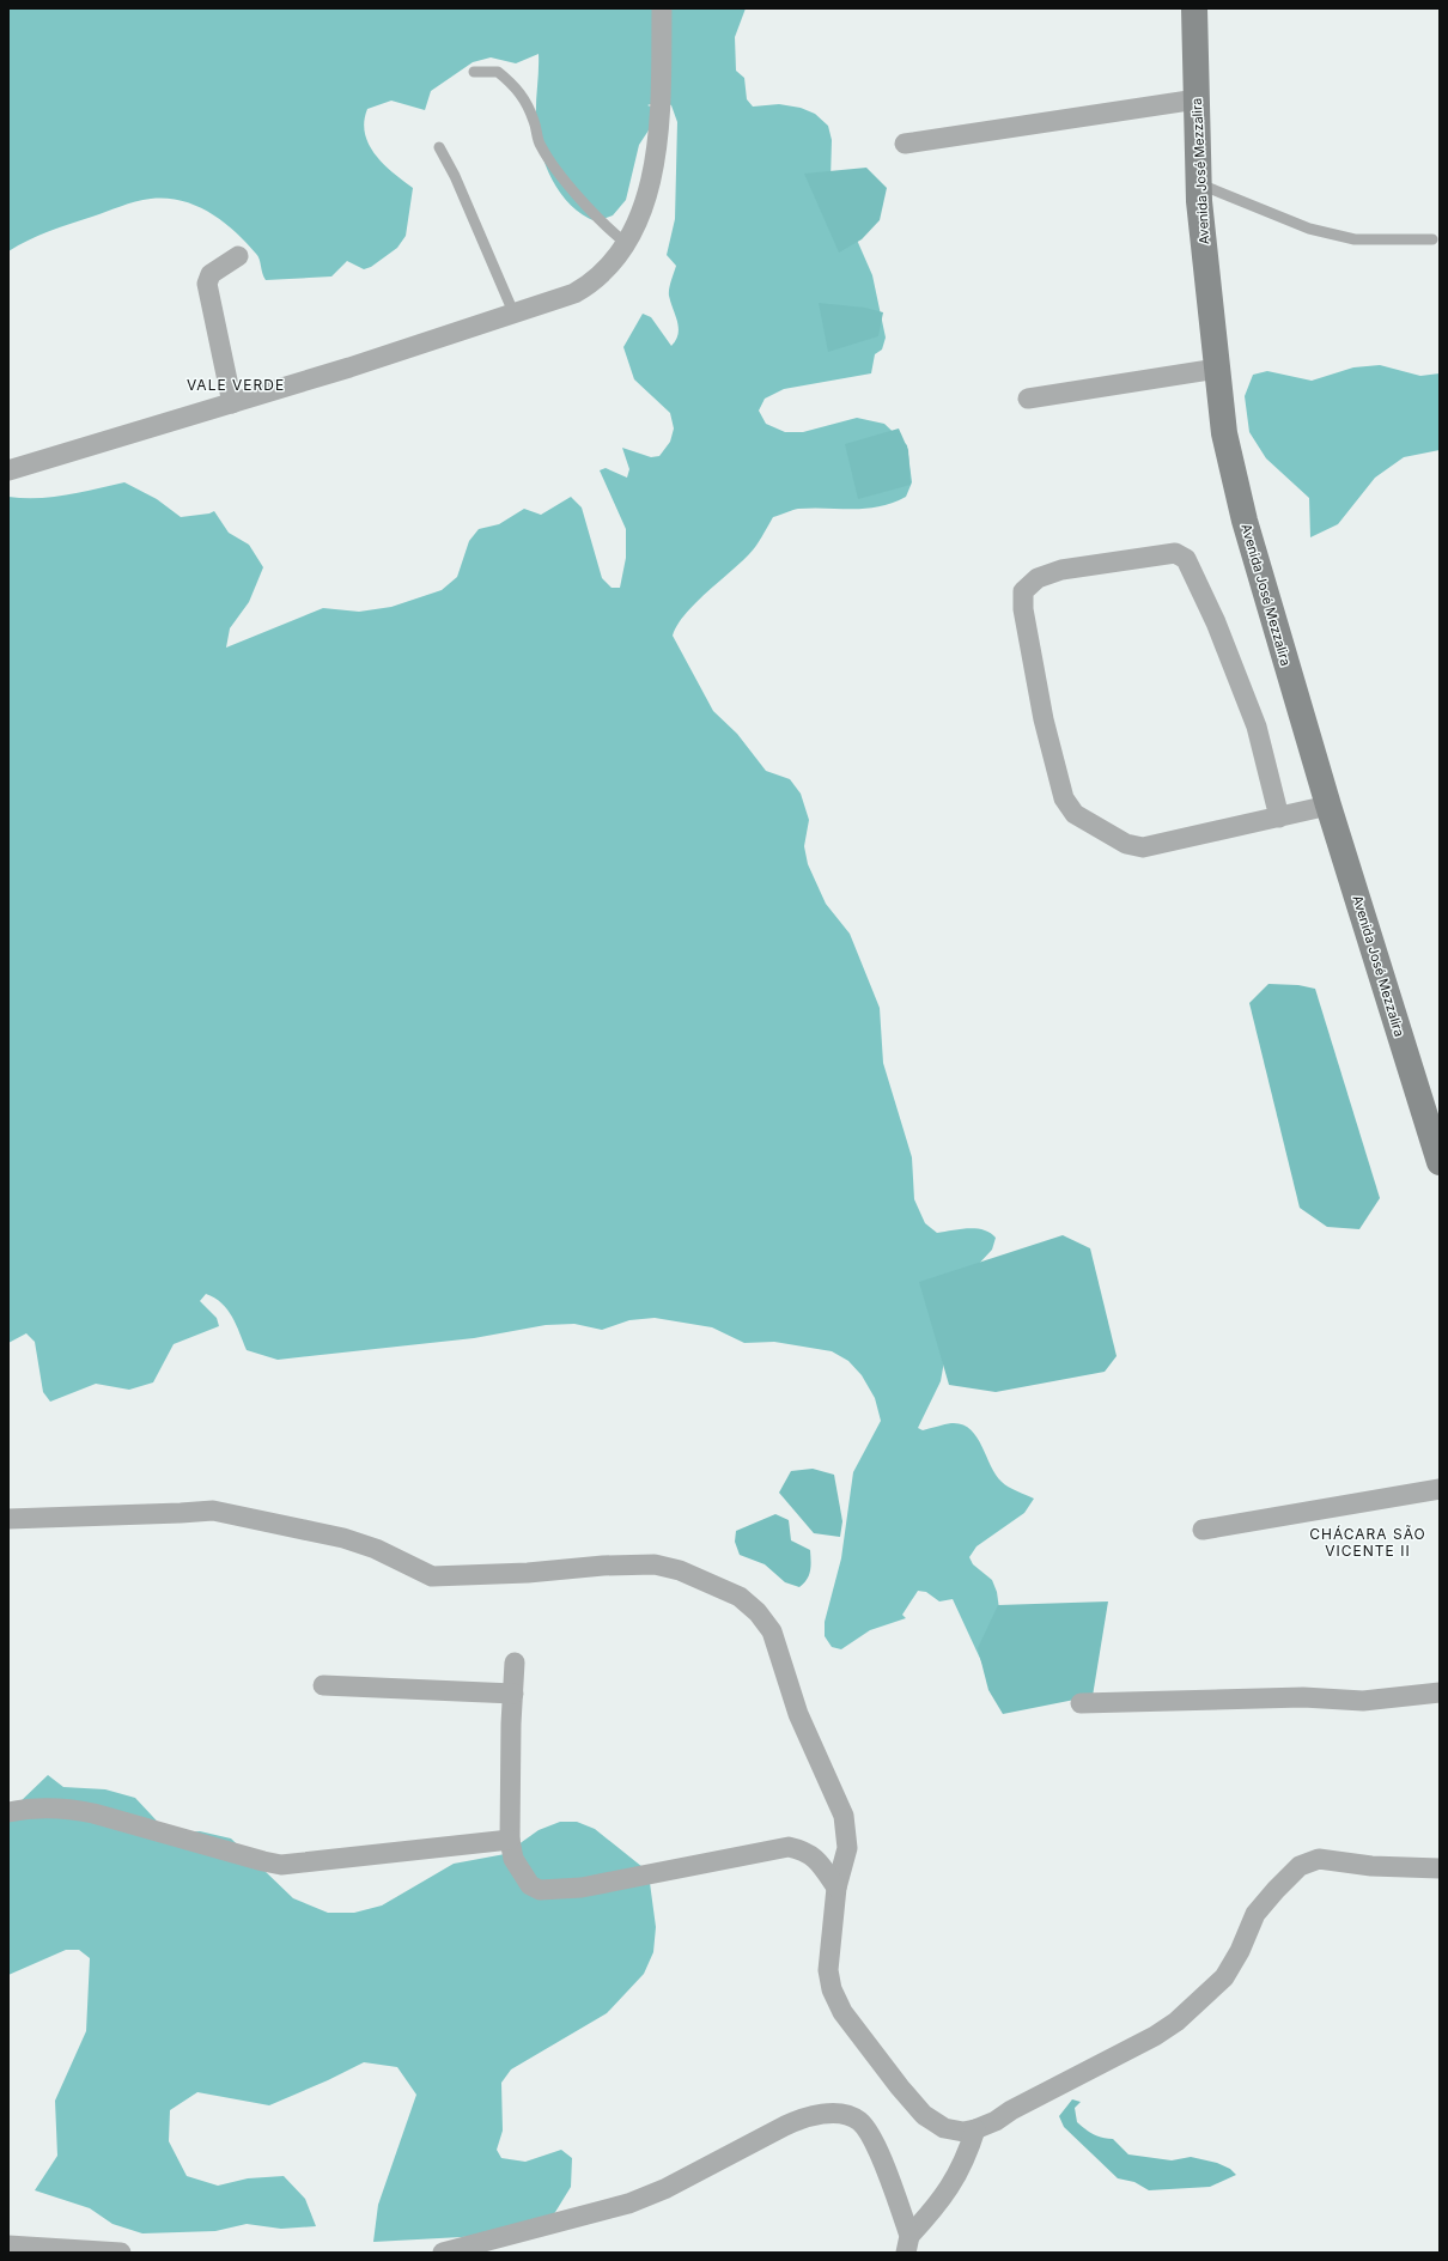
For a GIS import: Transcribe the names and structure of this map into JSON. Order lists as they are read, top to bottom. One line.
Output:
{"streets":{"main road":["Avenida José Mezzalira"]},"districts":["VALE VERDE","CHÁCARA SÃO VICENTE II"]}
